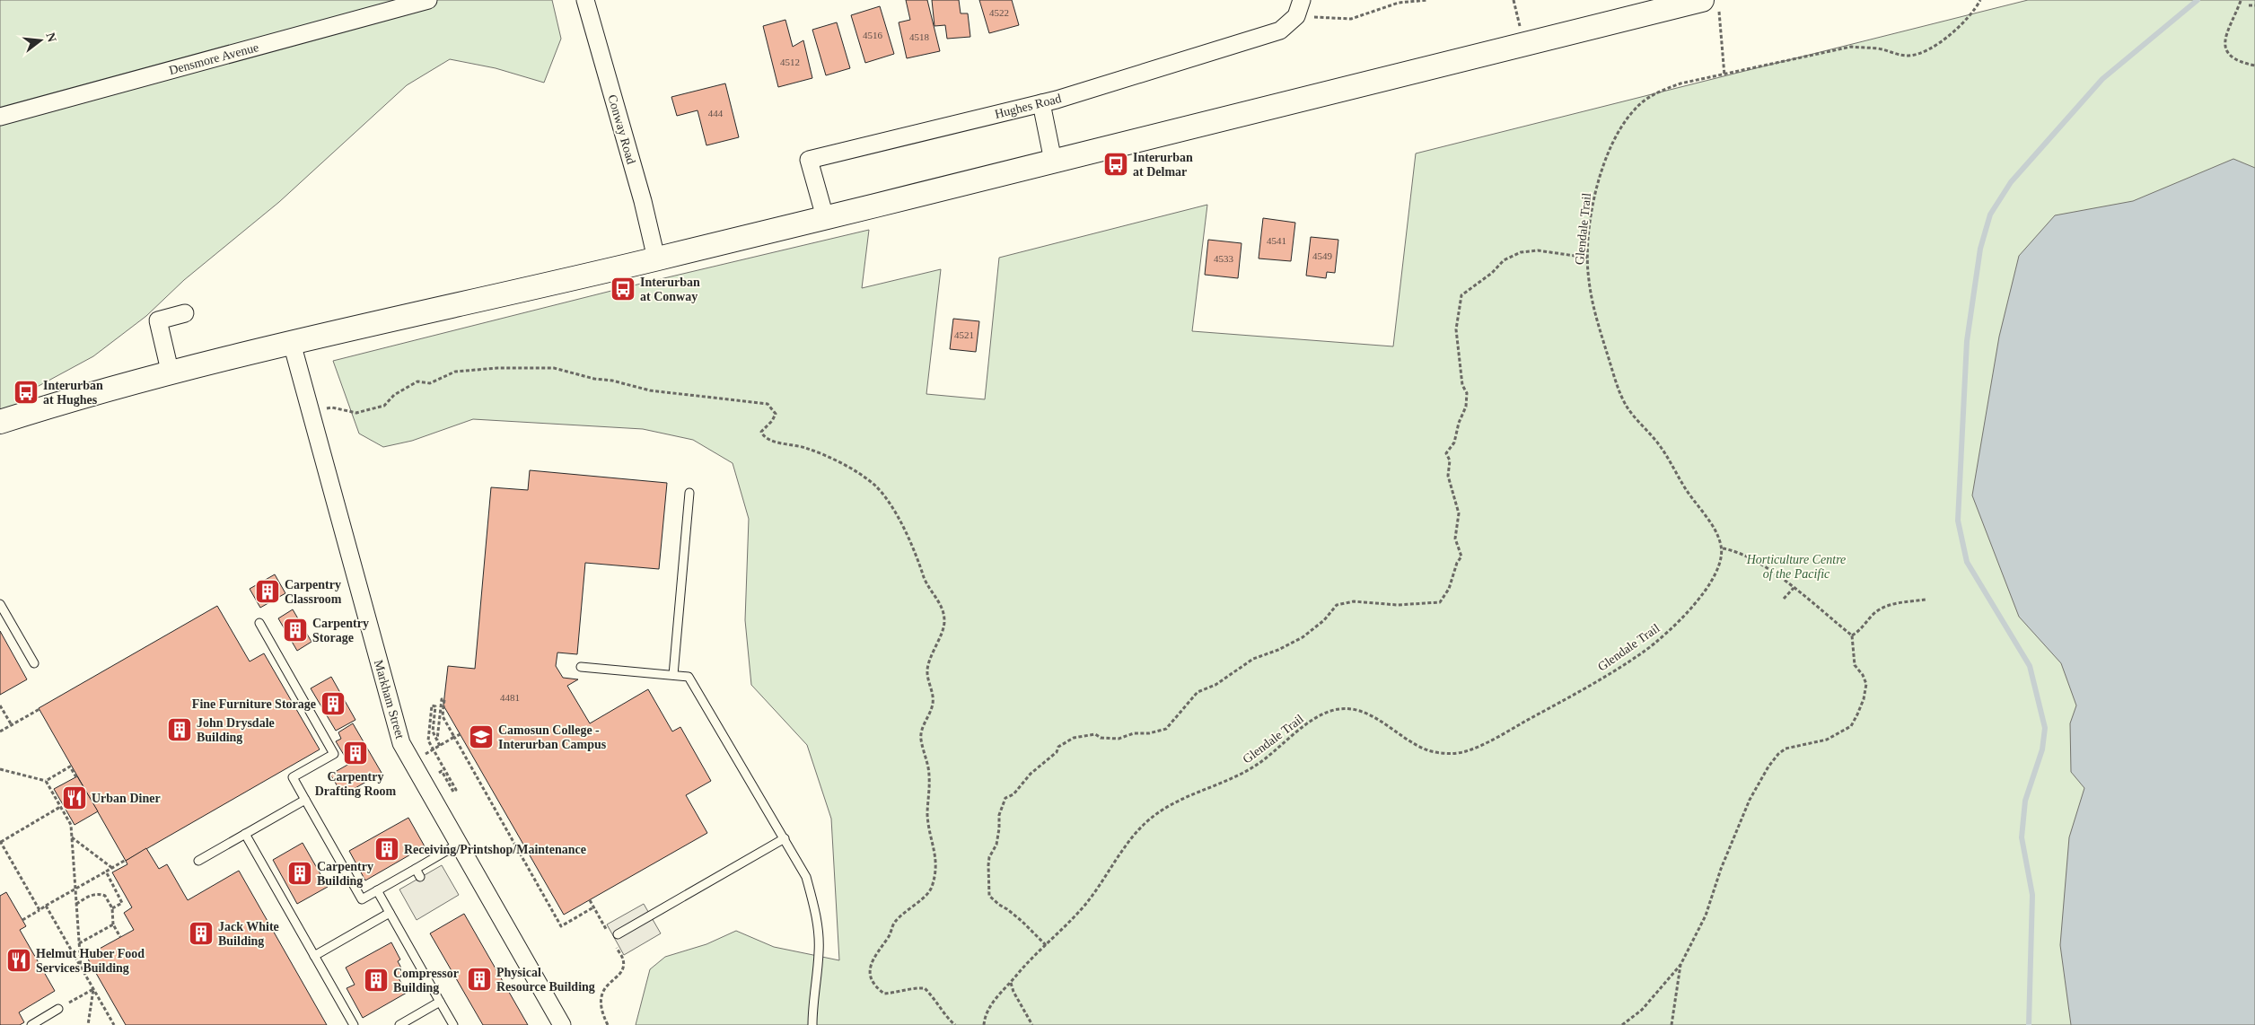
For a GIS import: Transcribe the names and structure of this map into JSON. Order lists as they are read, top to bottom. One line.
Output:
{"streets":{"street":["Densmore Avenue","Hughes Road","Conway Road","Markham Street"],"path":["Glendale Trail"]},"parks":["Horticulture Centre of the Pacific"],"places":{"bus stop":["Interurban at Delmar","Interurban at Conway","Interurban at Hughes"],"building":["Carpentry Classroom","Carpentry Storage","Fine Furniture Storage","John Drysdale Building","Carpentry Drafting Room","Receiving/Printshop/Maintenance","Carpentry Building","Jack White Building","Physical Resource Building","Compressor Building"],"school or university":["Camosun College - Interurban Campus"],"restaurant":["Urban Diner","Helmut Huber Food Services Building"]},"house_numbers":["4522","4516","4518","4512","444","4541","4549","4533","4521","4481"],"north":"right"}
